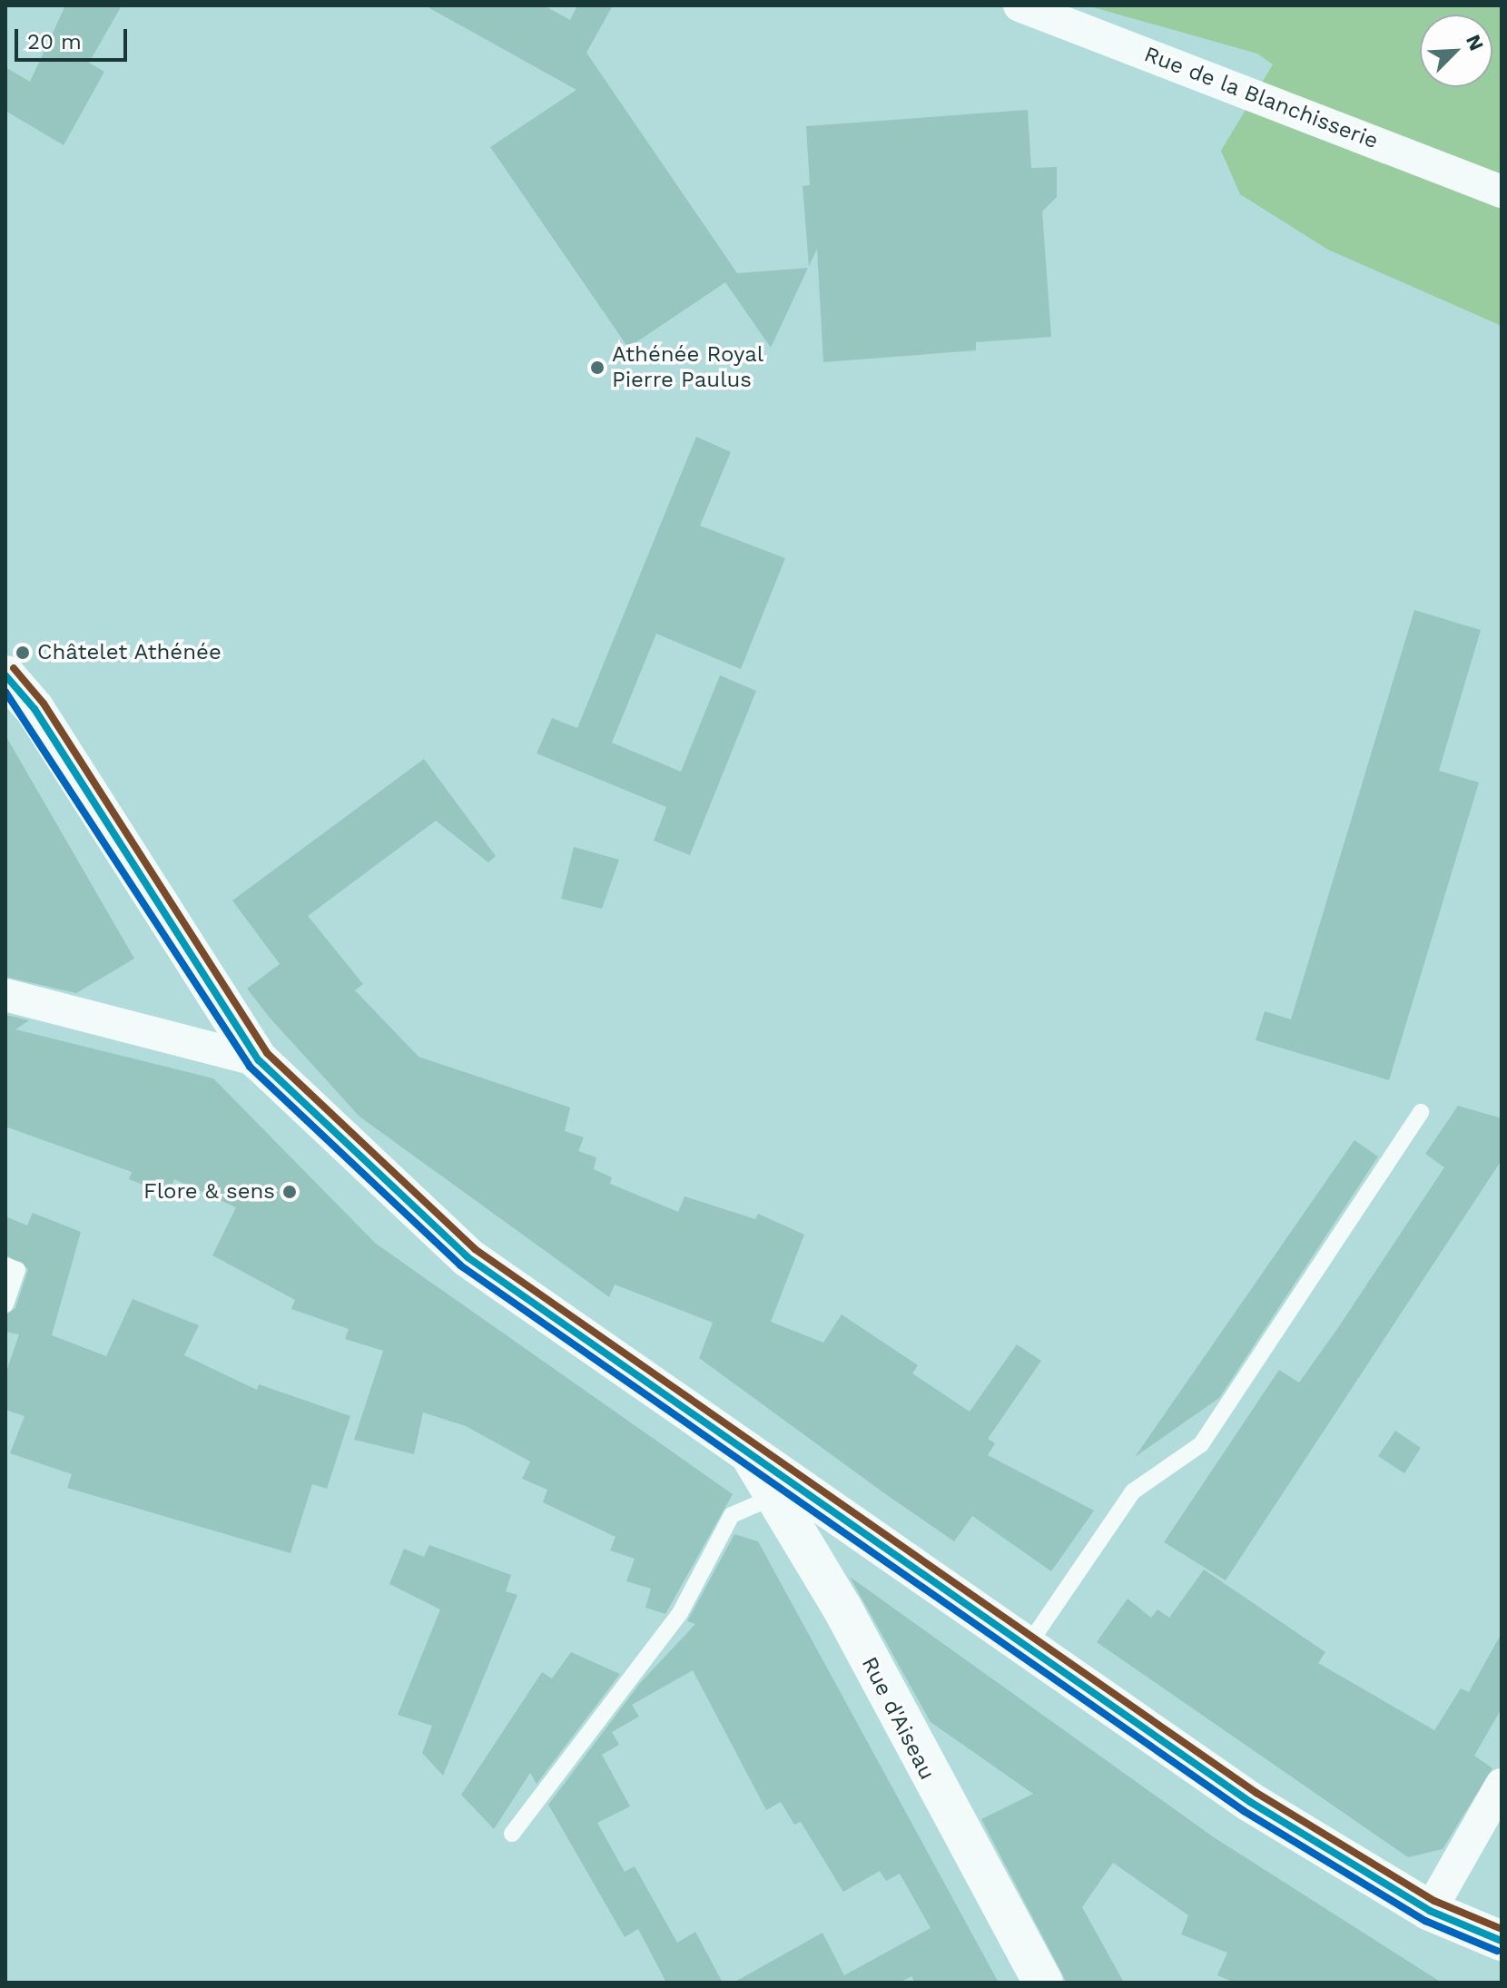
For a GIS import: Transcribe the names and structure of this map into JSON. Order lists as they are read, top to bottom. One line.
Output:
{"streets":{"main road":["Rue d'Aiseau"],"street":["Rue de la Blanchisserie"]},"places":["Athénée Royal Pierre Paulus","Châtelet Athénée","Flore & sens"],"scale_bar":"20 m","north":"top right"}
